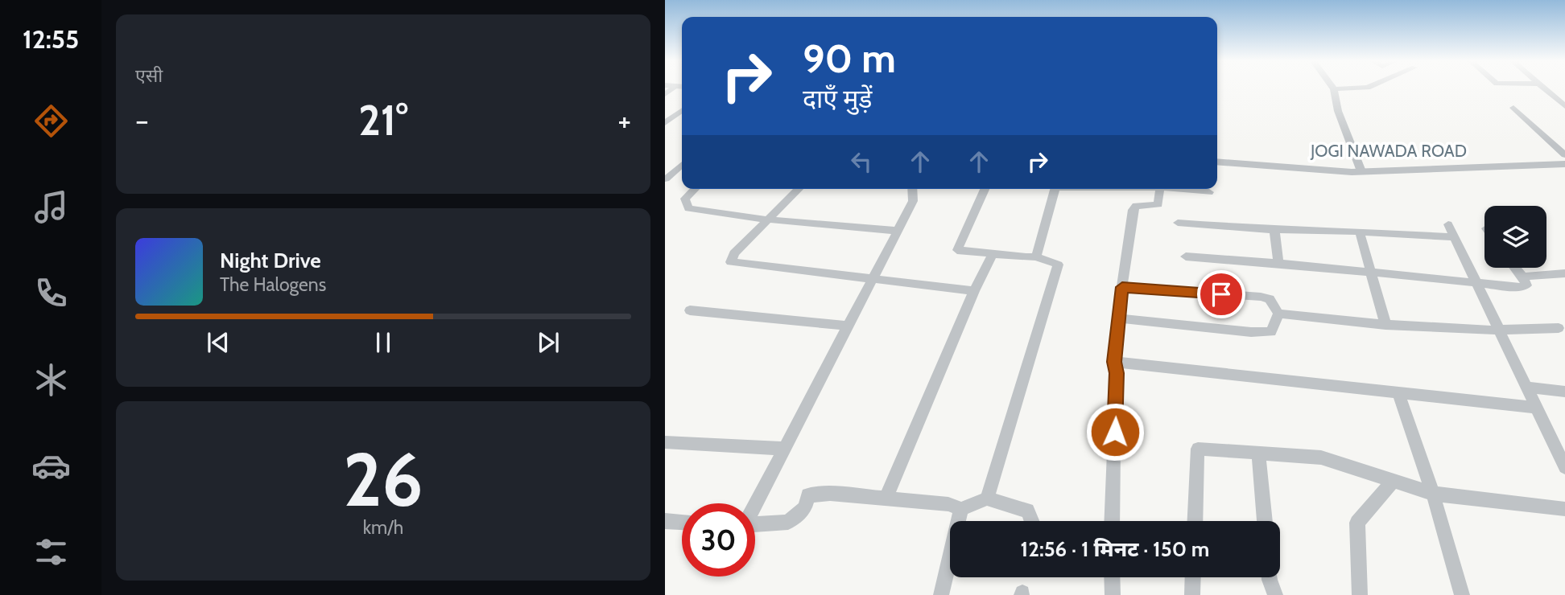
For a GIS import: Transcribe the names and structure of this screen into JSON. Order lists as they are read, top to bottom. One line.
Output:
{"streets":{"street":["JOGI NAWADA ROAD"]},"page":{"tabs":"12:55","tile":["एसी",["26","km/h"]],"turn":["90 m","दाएँ मुड़ें"],"heat":["−","21°","+"],"song":["Night Drive","The Halogens"],"limit":"30","trip":"12:56 · 1 मिनट · 150 m"}}
